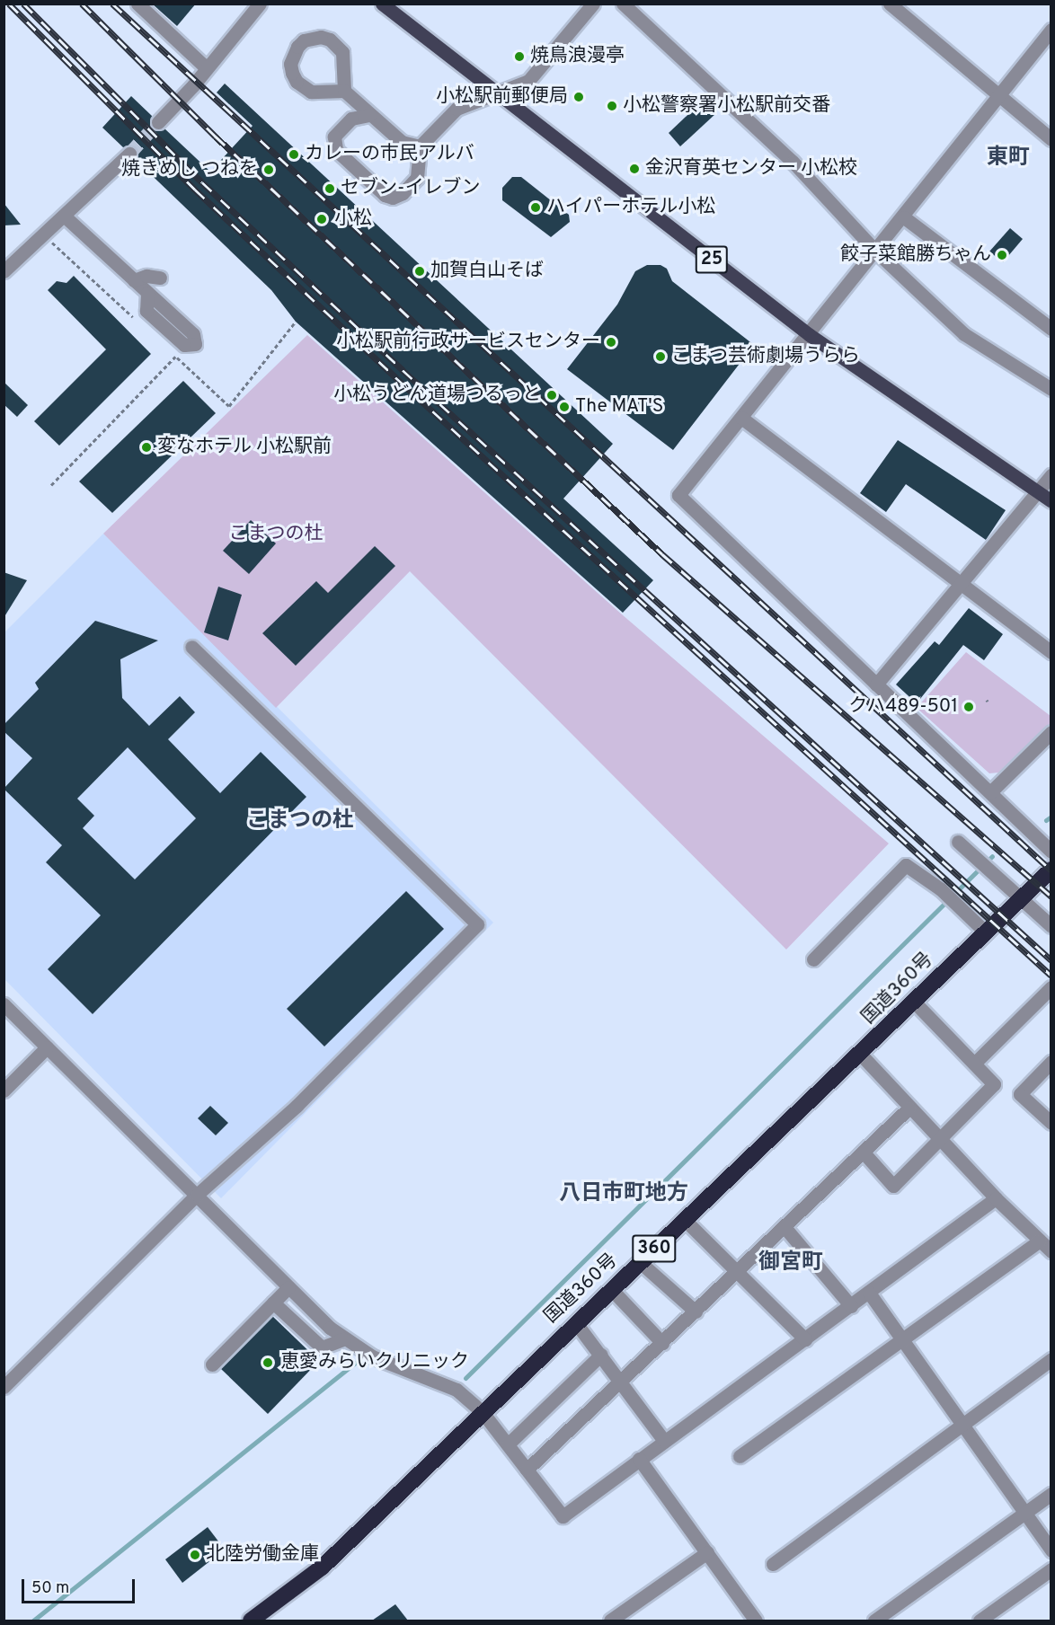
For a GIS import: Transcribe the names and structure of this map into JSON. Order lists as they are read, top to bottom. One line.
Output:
{"streets":{"highway":["国道360号","360"],"main road":["25"]},"districts":["東町","こまつの杜","八日市町地方","御宮町"],"parks":["こまつの杜"],"places":["焼鳥浪漫亭","小松駅前郵便局","小松警察署小松駅前交番","カレーの市民アルバ","金沢育英センター 小松校","焼きめし つねを","セブン-イレブン","ハイパーホテル小松","小松","餃子菜館勝ちゃん","加賀白山そば","小松駅前行政サービスセンター","こまつ芸術劇場うらら","小松うどん道場つるっと","The MAT'S","変なホテル 小松駅前","クハ489-501","恵愛みらいクリニック","北陸労働金庫"],"scale_bar":"50 m"}
